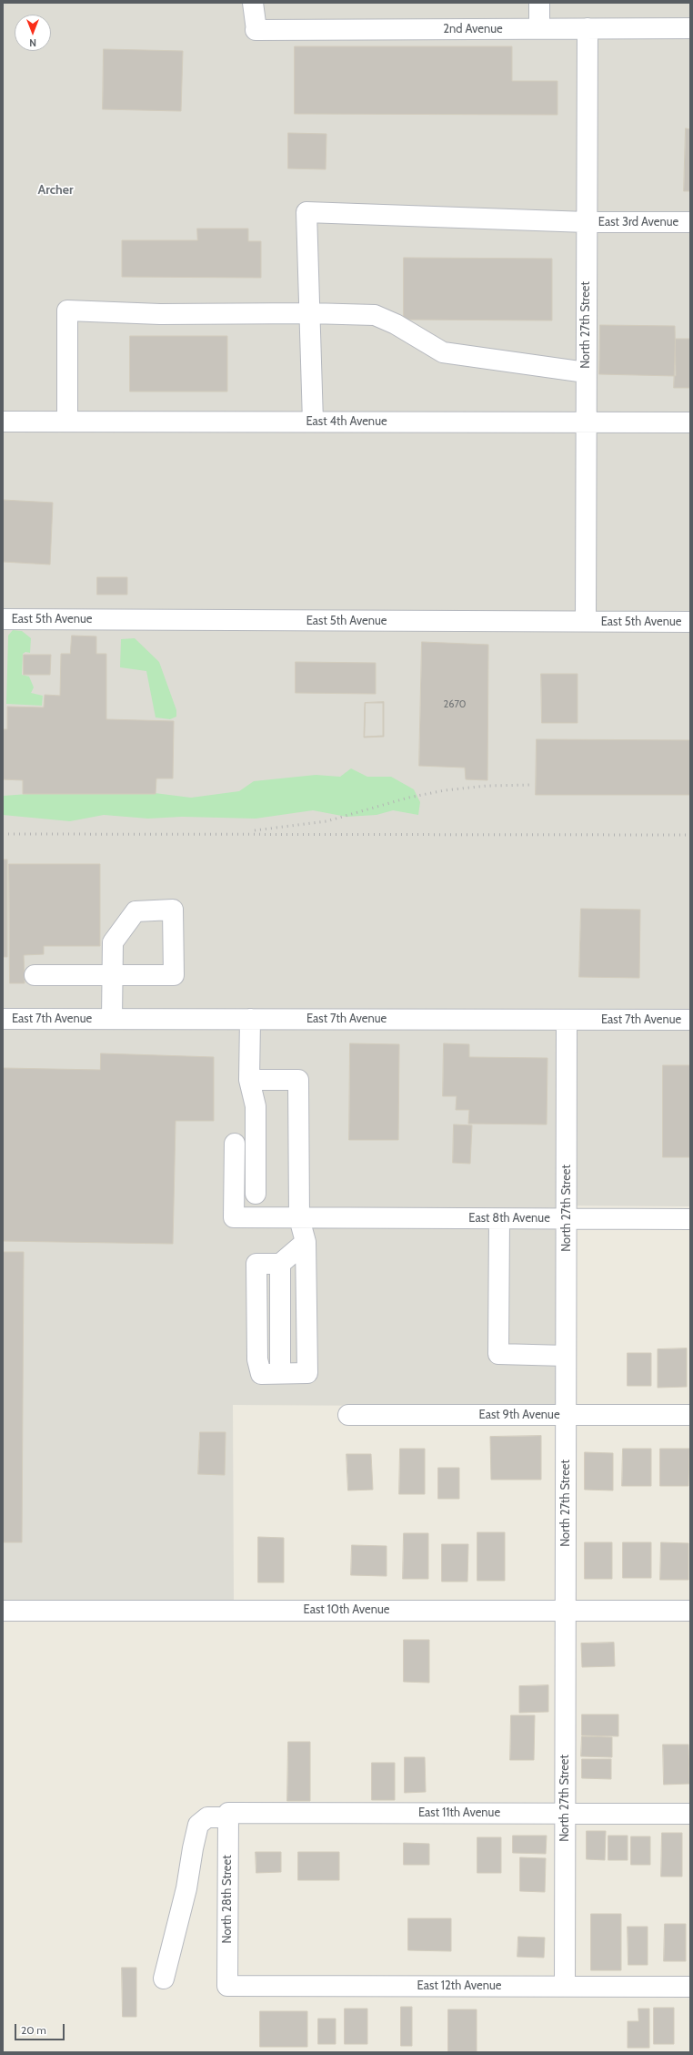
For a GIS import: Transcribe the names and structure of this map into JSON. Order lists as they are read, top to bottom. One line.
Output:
{"streets":{"street":["2nd Avenue","East 3rd Avenue","North 27th Street","East 4th Avenue","East 5th Avenue","East 7th Avenue","East 8th Avenue","East 9th Avenue","East 10th Avenue","East 11th Avenue","North 28th Street","East 12th Avenue"]},"crossings":[["2nd Avenue","North 27th Street"],["East 3rd Avenue","North 27th Street"],["North 27th Street","East 4th Avenue"],["North 27th Street","East 5th Avenue"],["North 27th Street","East 7th Avenue"],["North 27th Street","East 8th Avenue"],["North 27th Street","East 9th Avenue"],["North 27th Street","East 10th Avenue"],["North 27th Street","East 11th Avenue"],["North 27th Street","East 12th Avenue"],["East 11th Avenue","North 28th Street"],["North 28th Street","East 12th Avenue"]],"districts":["Archer"],"house_numbers":["2670"],"scale_bar":"20 m","north":"bottom"}
